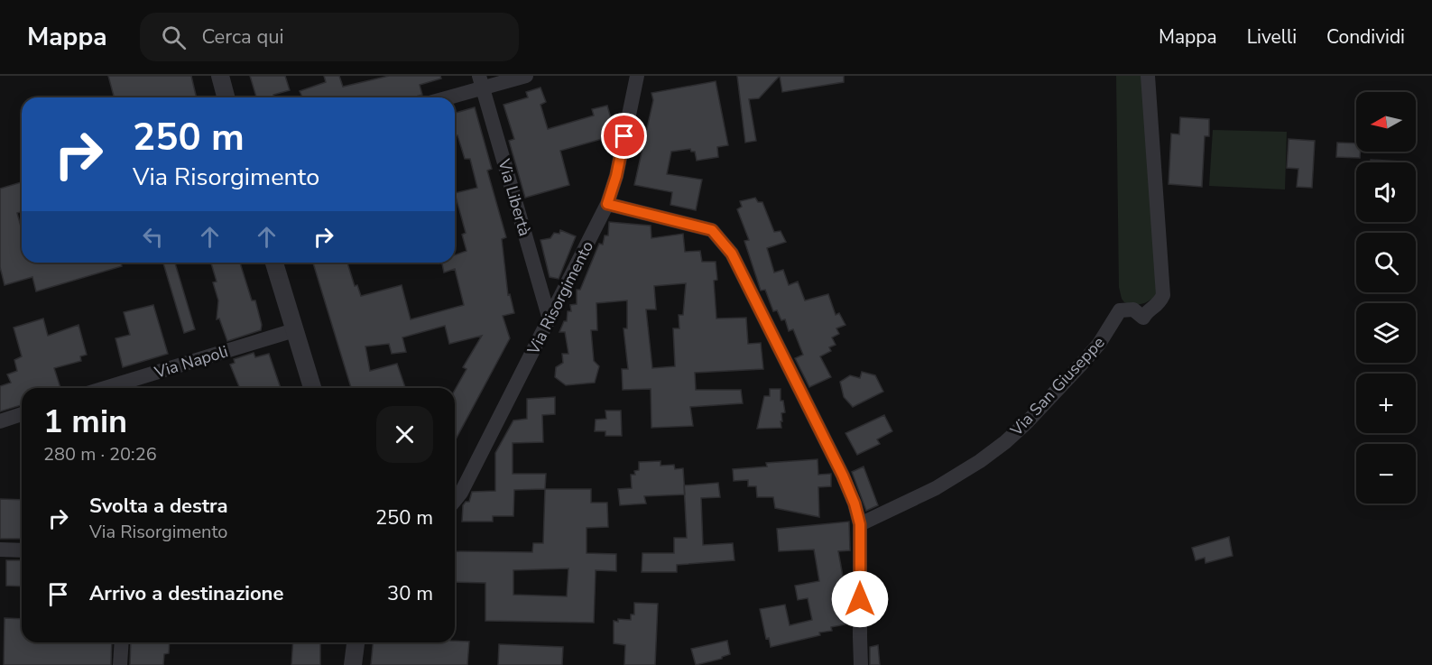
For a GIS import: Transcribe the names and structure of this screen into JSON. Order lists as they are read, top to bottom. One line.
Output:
{"streets":{"street":["Via Libertà","Via Risorgimento","Via Napoli","Via San Giuseppe"]},"crossings":[["Via Libertà","Via Risorgimento"]],"north":"left","page":{"header":"Mappa","search":"Cerca qui","nav":["Mappa","Livelli","Condividi"],"map_buttons":["+","−"],"turn":["250 m","Via Risorgimento"],"heading":["1 min","280 m · 20:26"],"list":[{"name":"Svolta a destra","note":"Via Risorgimento","value":"250 m"},{"name":"Arrivo a destinazione","value":"30 m"}]}}
